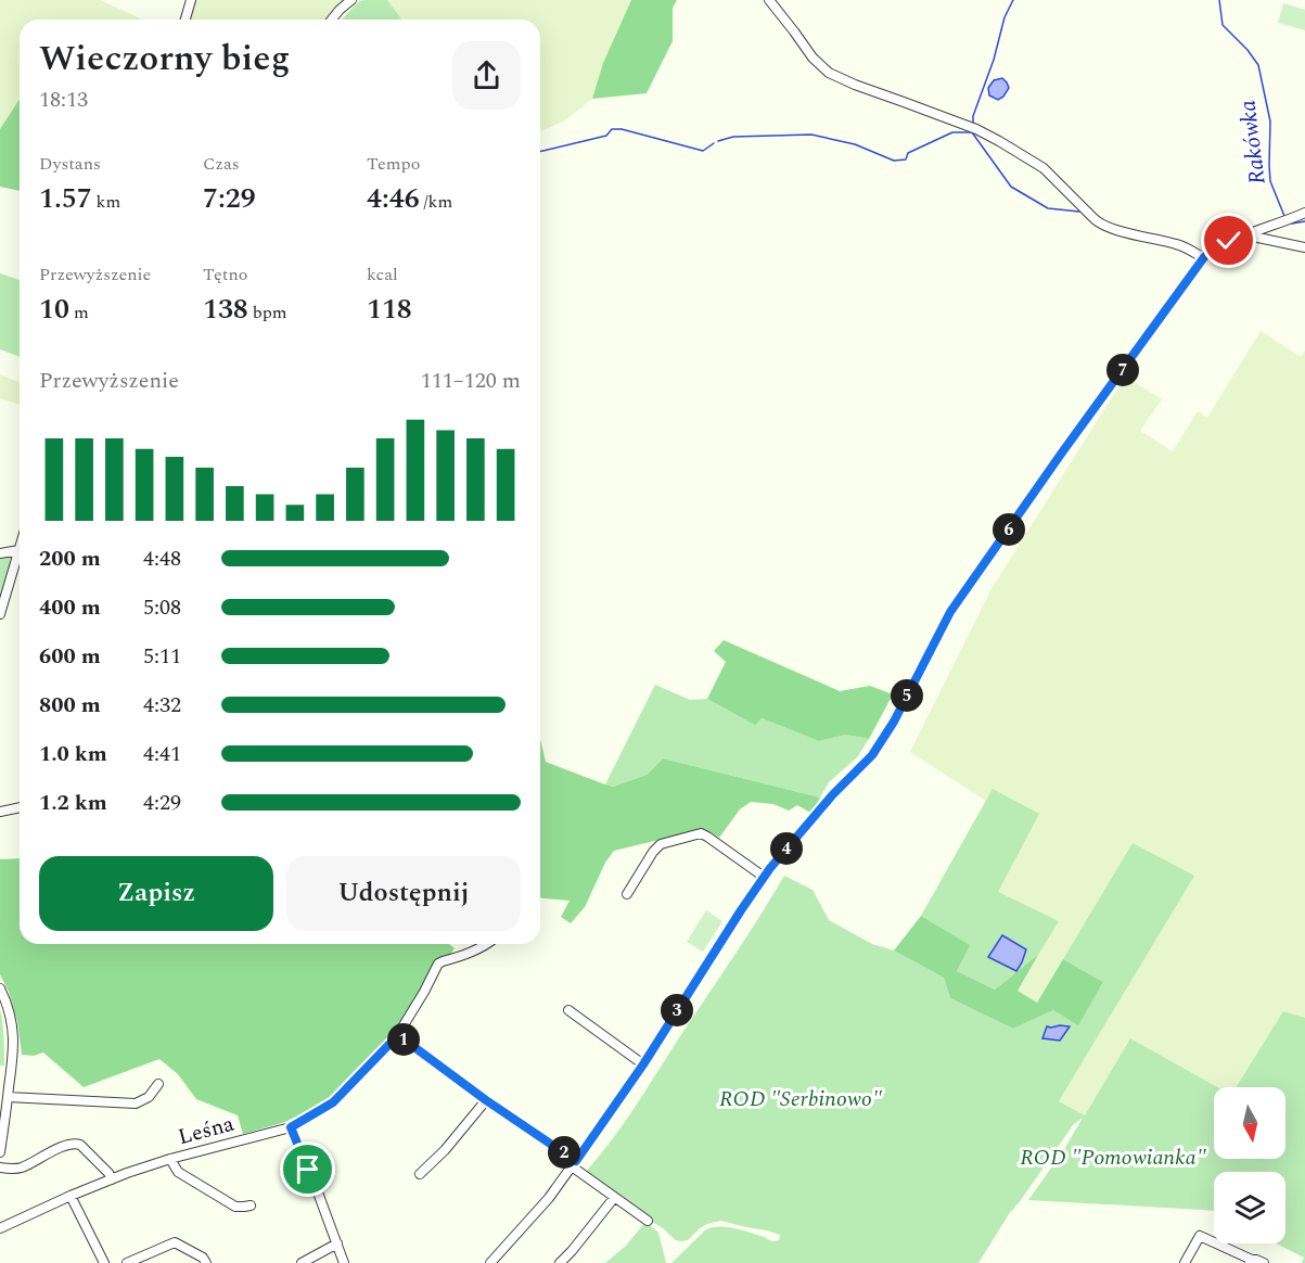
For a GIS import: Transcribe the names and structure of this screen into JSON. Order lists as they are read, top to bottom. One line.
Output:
{"streets":{"street":["Leśna"]},"water":["Rakówka"],"parks":["ROD \"Serbinowo\"","ROD \"Pomowianka\""],"north":"bottom","page":{"heading":["Wieczorny bieg","18:13"],"stats":[["Dystans","1.57 km"],["Czas","7:29"],["Tempo","4:46 /km"],["Przewyższenie","10 m"],["Tętno","138 bpm"],["kcal","118"]],"chart":["Przewyższenie","111–120 m"],"pins":["7","6","5","4","3","1","2"],"list":[{"name":"200 m","note":"4:48"},{"name":"400 m","note":"5:08"},{"name":"600 m","note":"5:11"},{"name":"800 m","note":"4:32"},{"name":"1.0 km","note":"4:41"},{"name":"1.2 km","note":"4:29"}],"buttons":["Zapisz","Udostępnij"]}}
